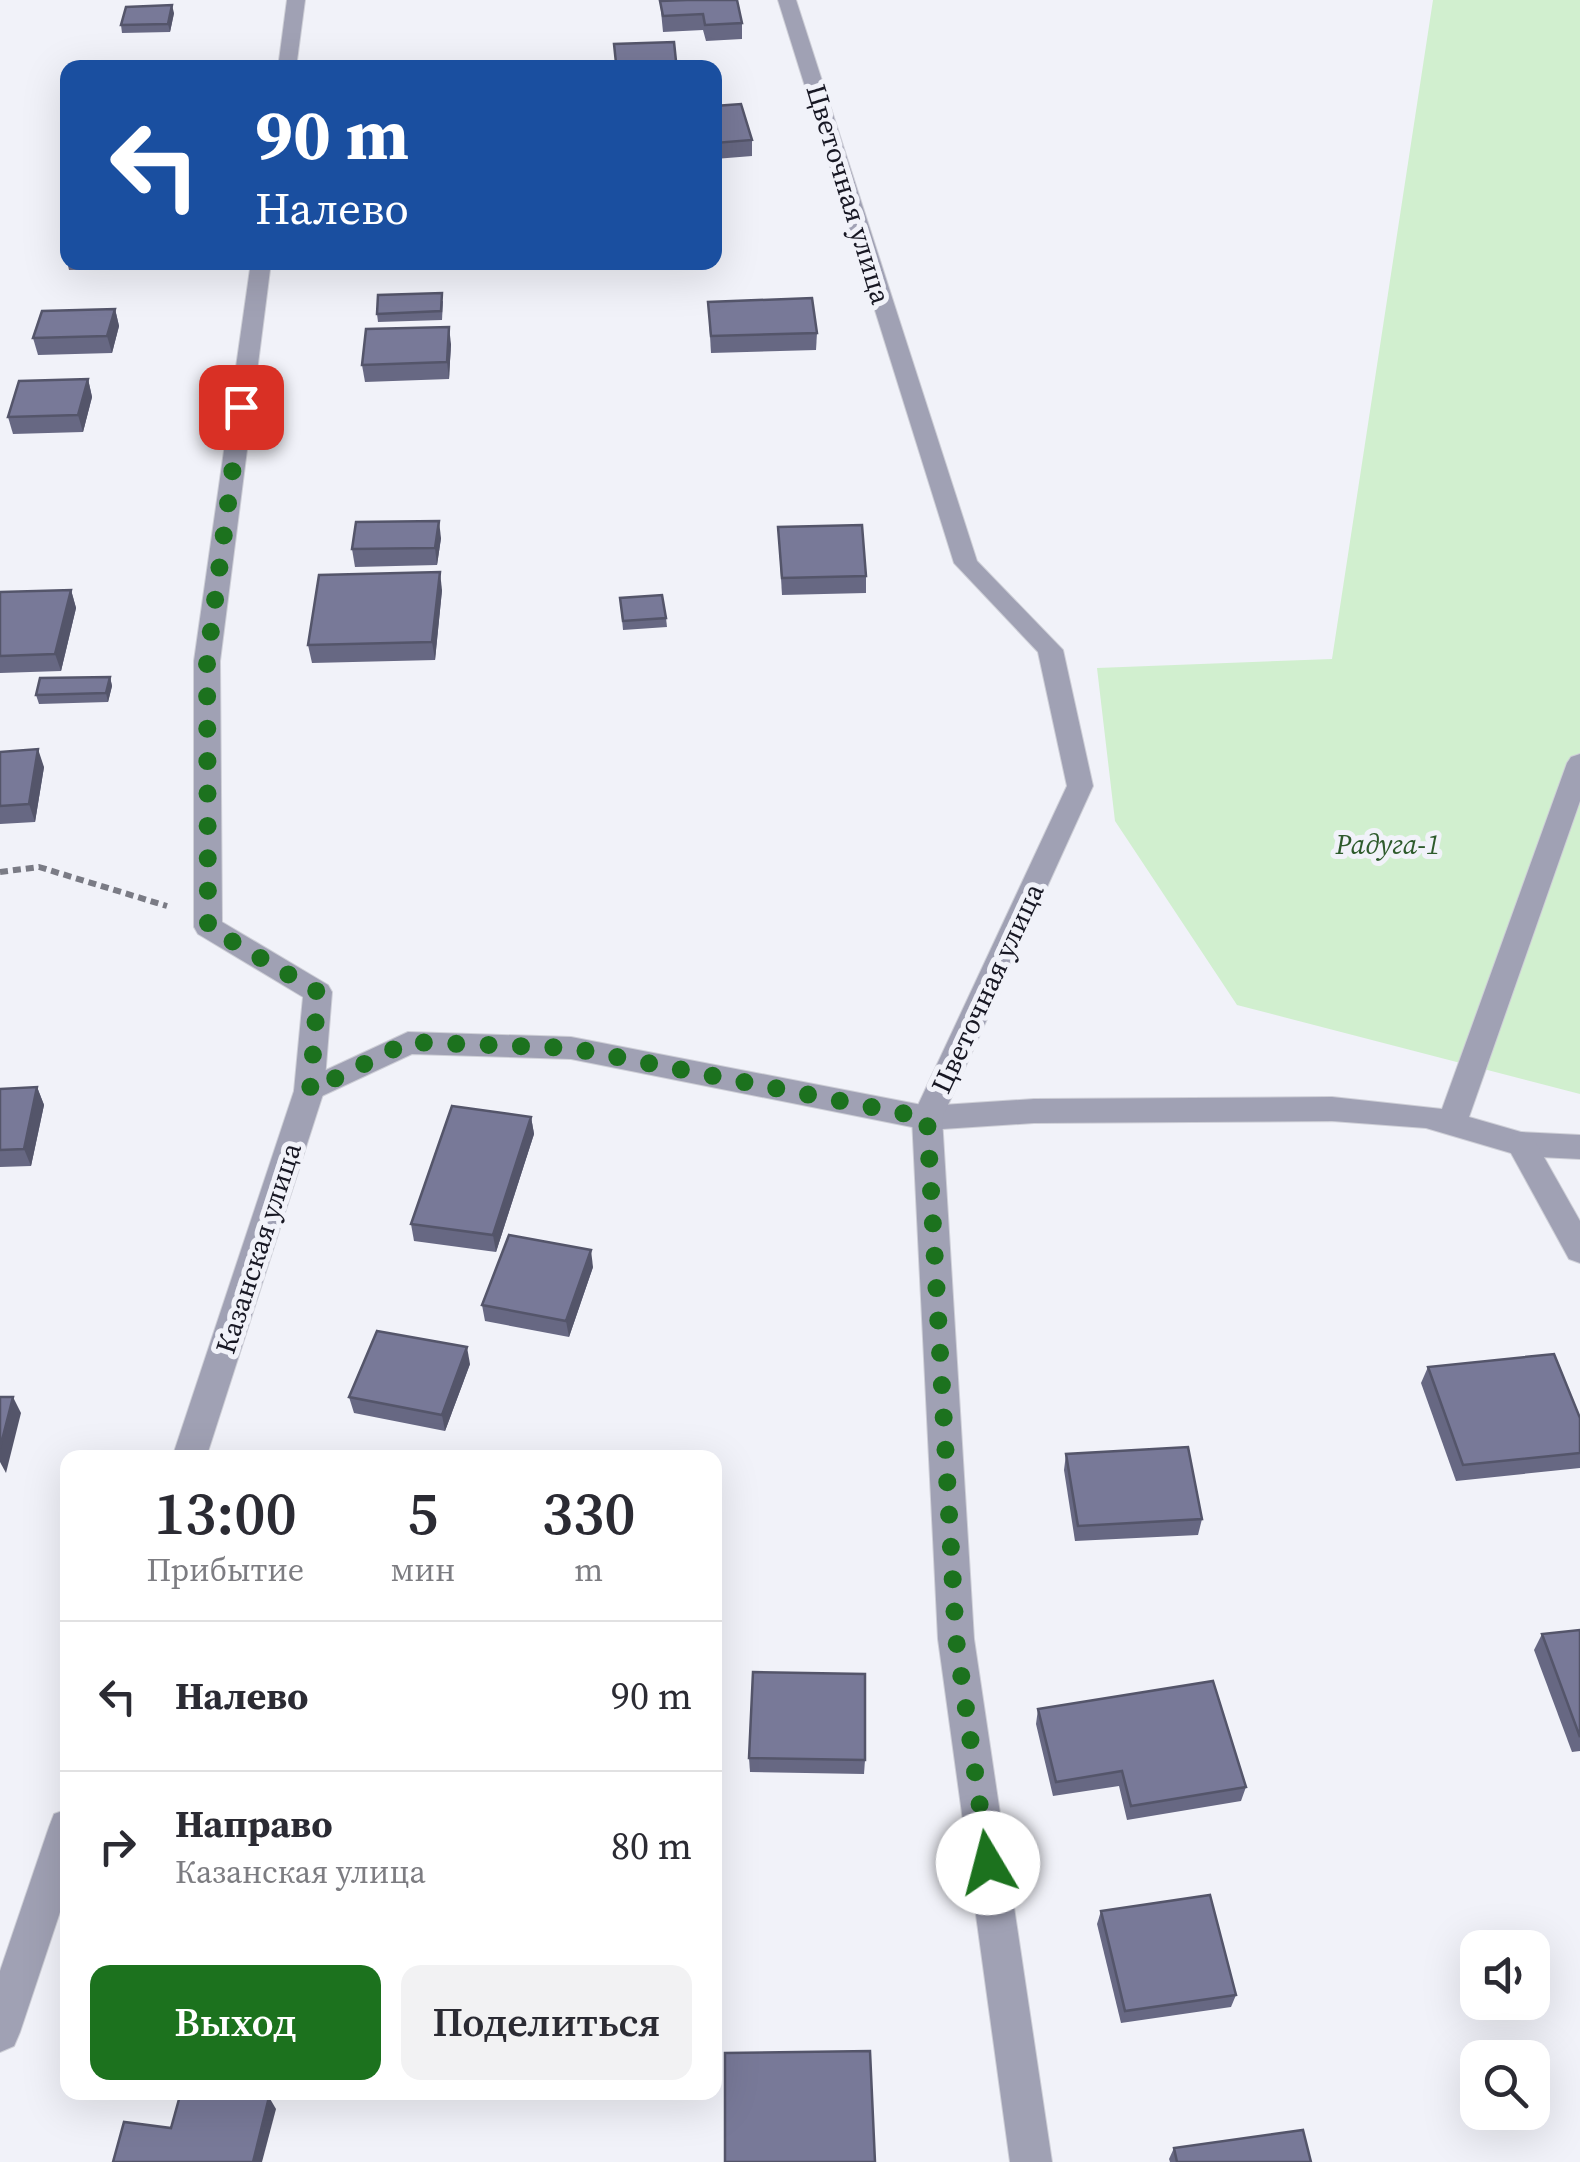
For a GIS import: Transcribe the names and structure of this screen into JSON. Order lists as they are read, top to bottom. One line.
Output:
{"streets":{"street":["Цветочная улица","Казанская улица"]},"parks":["Радуга-1"],"page":{"turn":["90 m","Налево"],"eta":["13:00","Прибытие","5","мин","330","m"],"list":[{"name":"Налево","value":"90 m"},{"name":"Направо","note":"Казанская улица","value":"80 m"}],"buttons":["Выход","Поделиться"]}}
